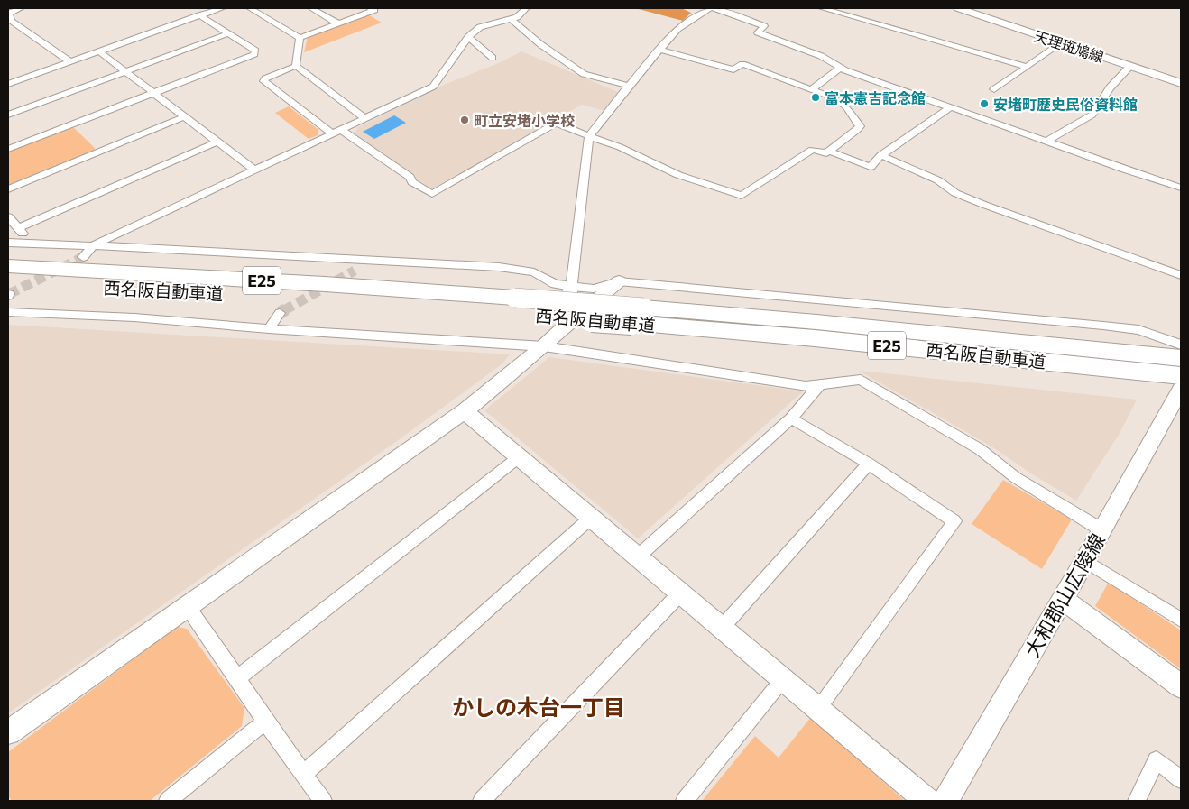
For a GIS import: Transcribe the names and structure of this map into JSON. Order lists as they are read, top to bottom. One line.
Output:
{"streets":{"highway":["E25","西名阪自動車道"],"street":["天理斑鳩線","大和郡山広陵線"]},"districts":["かしの木台一丁目"],"places":["富本憲吉記念館","安堵町歴史民俗資料館","町立安堵小学校"]}
